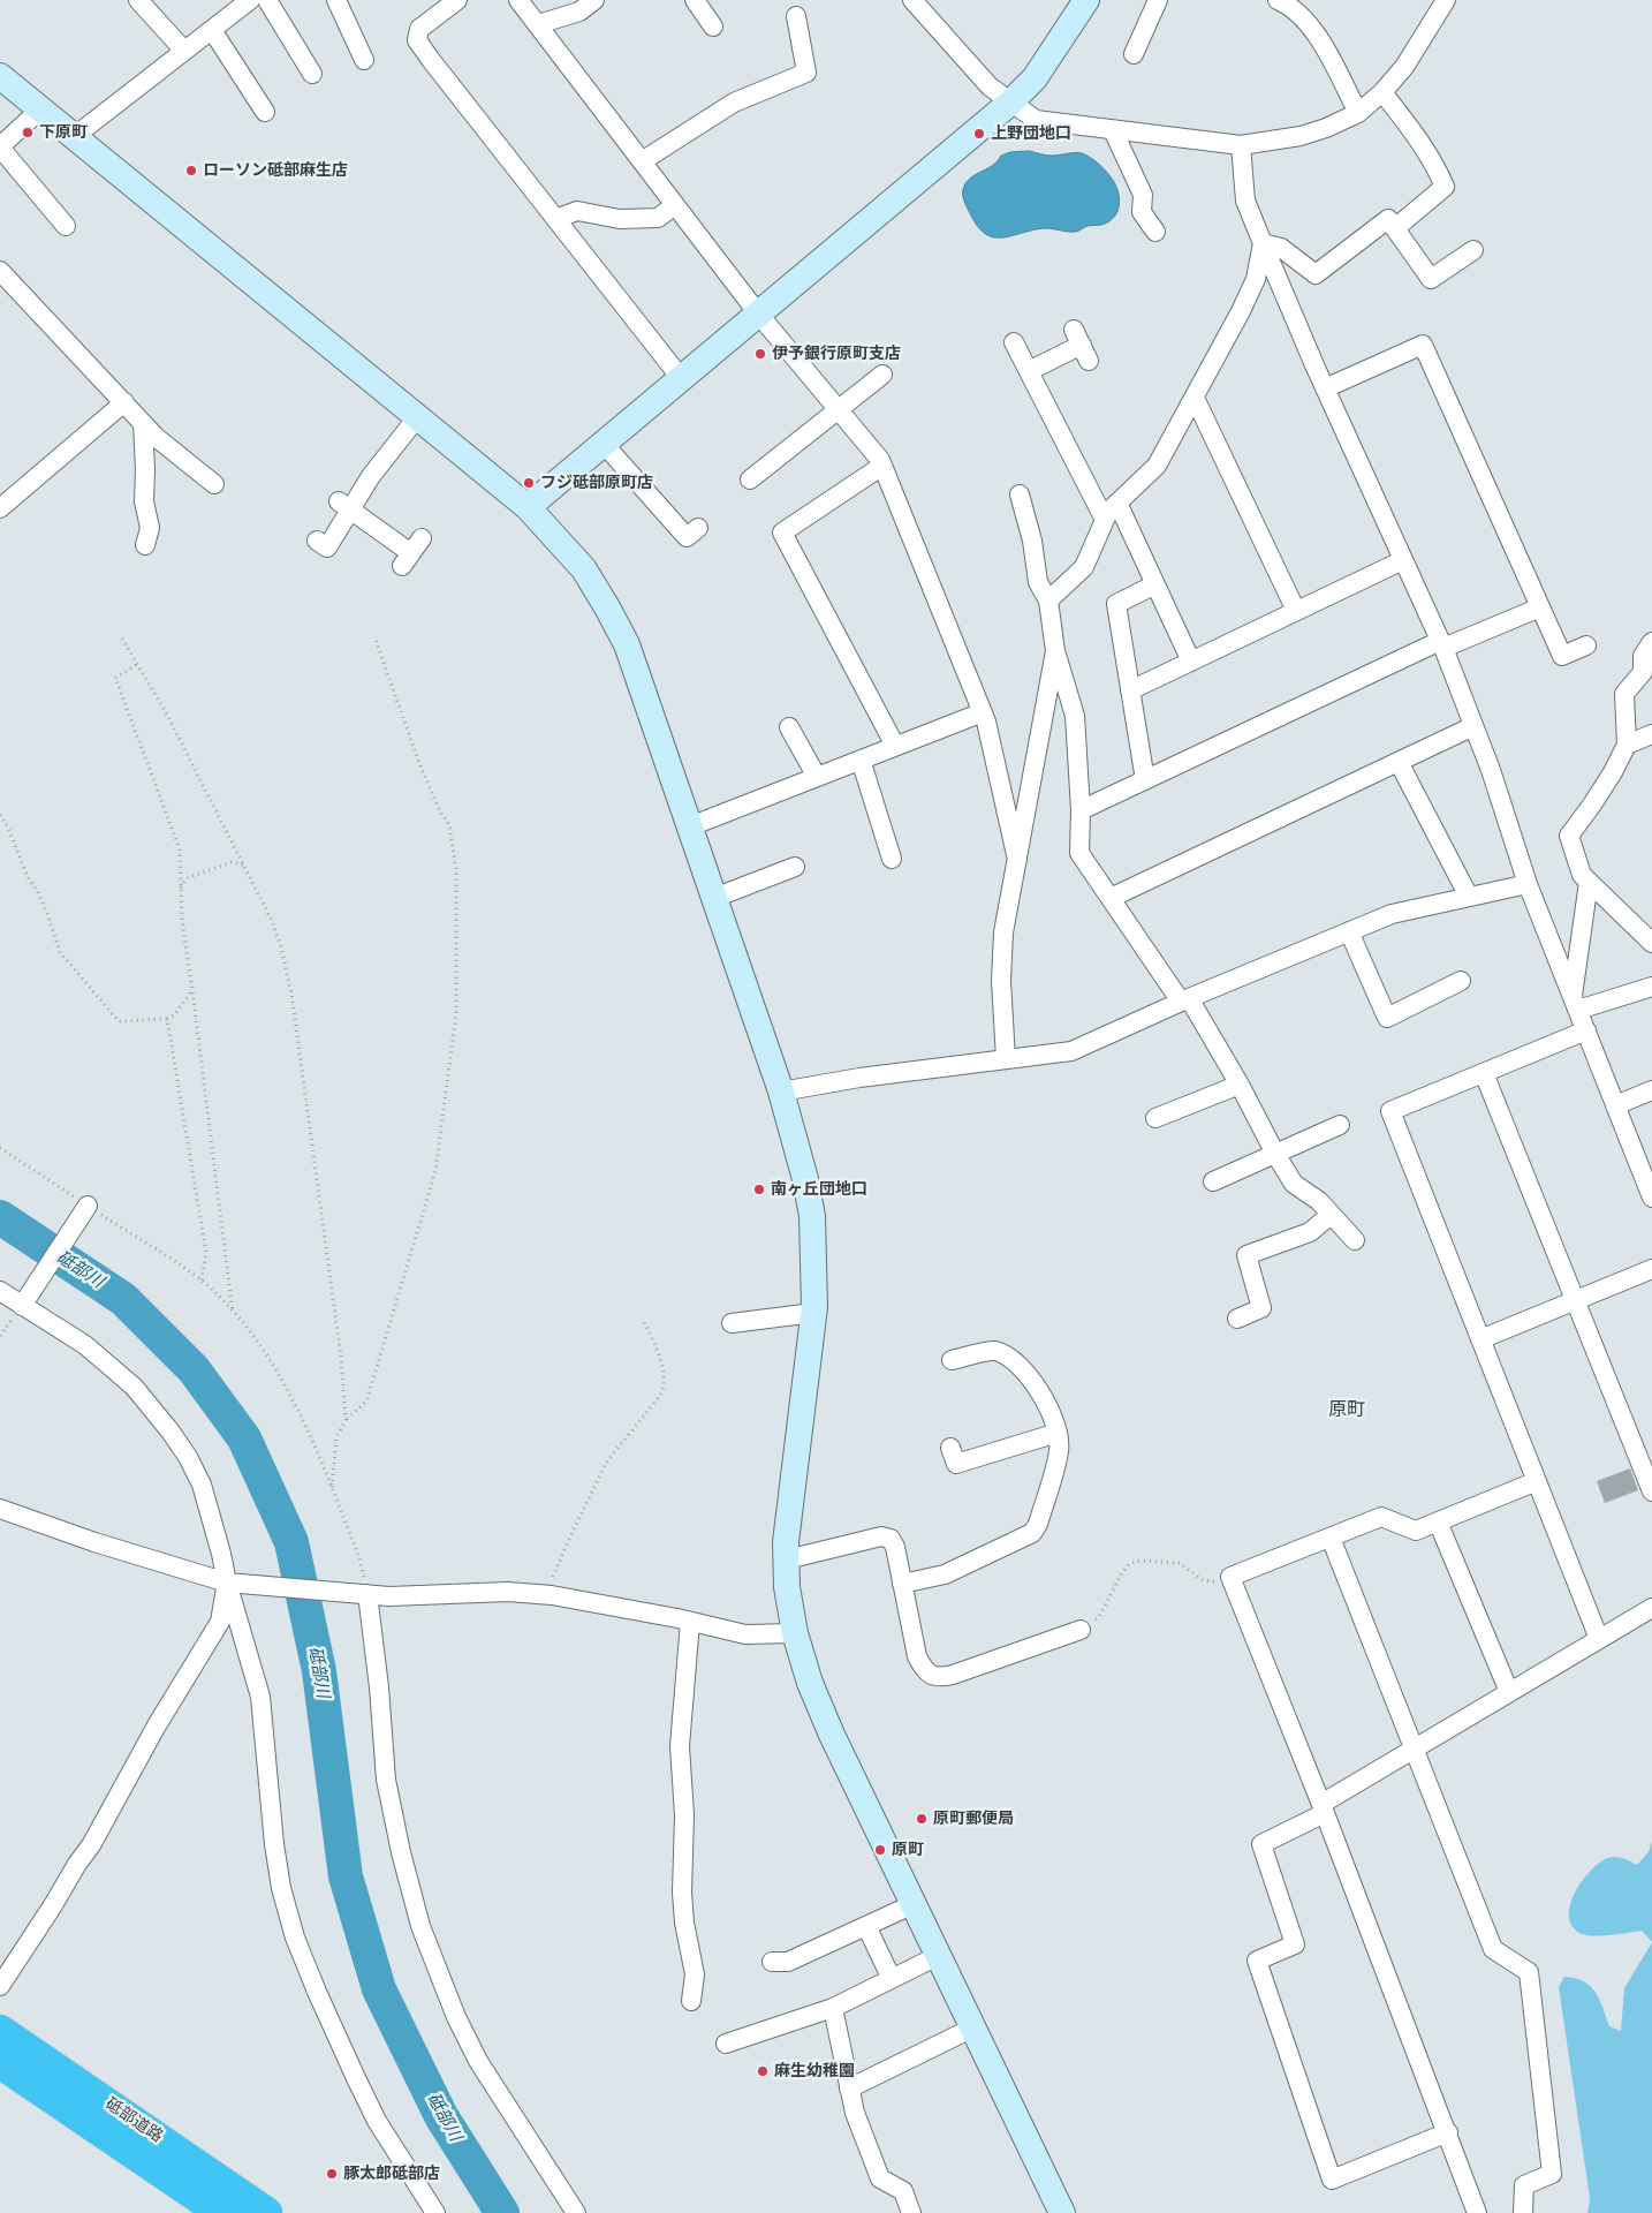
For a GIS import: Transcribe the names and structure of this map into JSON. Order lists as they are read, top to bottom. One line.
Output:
{"streets":{"highway":["砥部道路"]},"districts":["原町"],"water":["砥部川"],"places":["下原町","上野団地口","ローソン砥部麻生店","伊予銀行原町支店","フジ砥部原町店","南ヶ丘団地口","原町郵便局","原町","麻生幼稚園","豚太郎砥部店"]}
